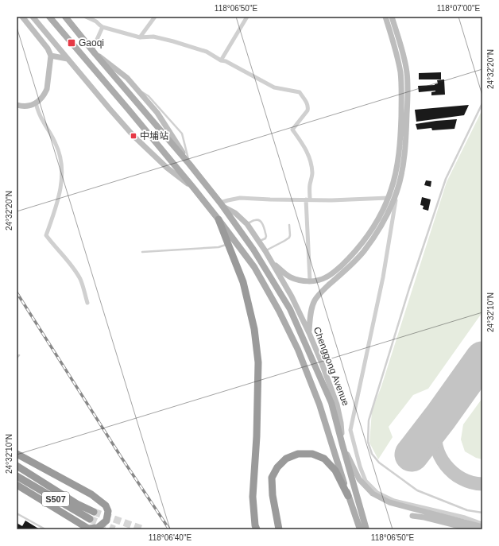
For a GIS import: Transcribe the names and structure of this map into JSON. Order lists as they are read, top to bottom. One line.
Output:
{"streets":{"highway":["S507"],"main road":["Chenggong Avenue"]},"places":{"transit":["Gaoqi","中埔站"]},"coordinates":["118°06'50\"E","118°07'00\"E","24°32'20\"N","24°32'10\"N","118°06'40\"E"]}
